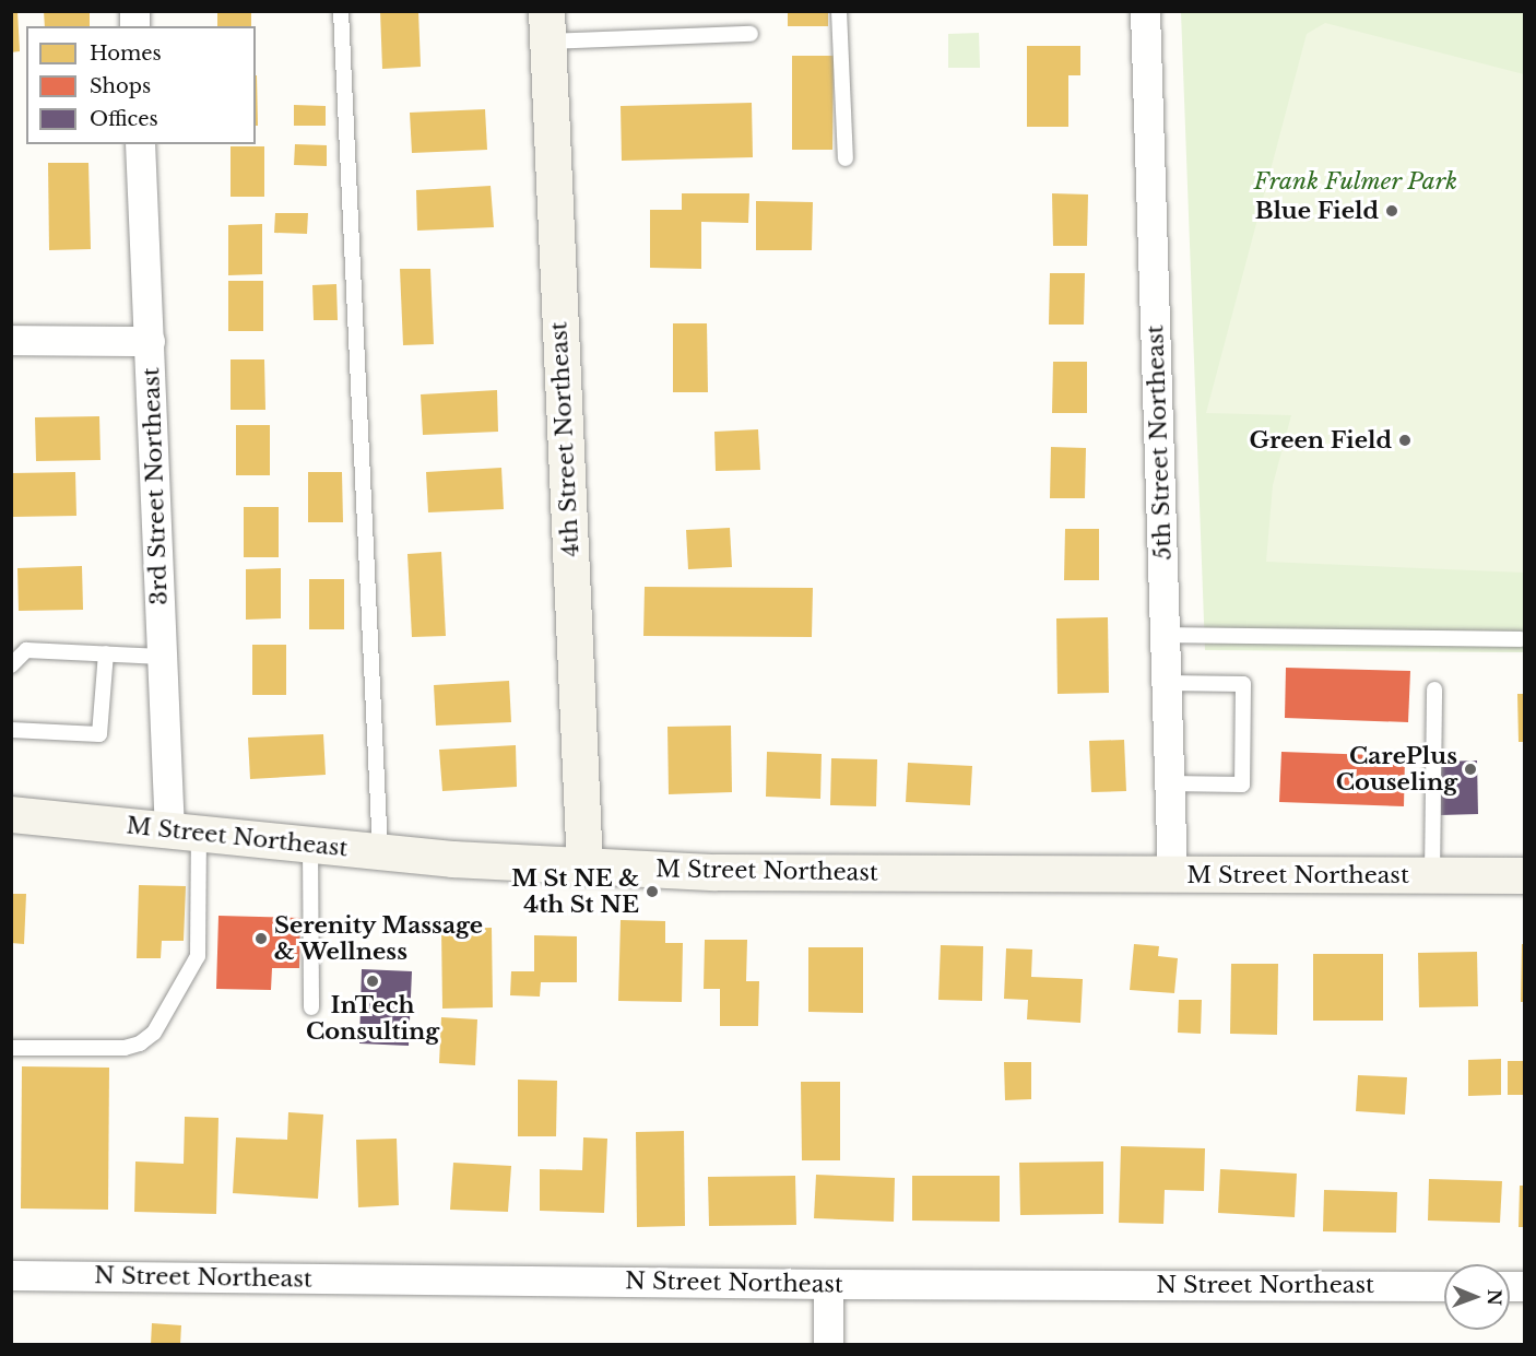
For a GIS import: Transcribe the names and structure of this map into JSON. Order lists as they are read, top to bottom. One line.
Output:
{"streets":{"main road":["4th Street Northeast","M Street Northeast"],"street":["5th Street Northeast","3rd Street Northeast","N Street Northeast"]},"crossings":[["4th Street Northeast","M Street Northeast"],["5th Street Northeast","M Street Northeast"],["3rd Street Northeast","M Street Northeast"]],"parks":["Frank Fulmer Park"],"places":["Blue Field","Green Field","CarePlus Couseling","M St NE & 4th St NE","Serenity Massage & Wellness","InTech Consulting"],"legend":["Homes","Shops","Offices"],"north":"right"}
